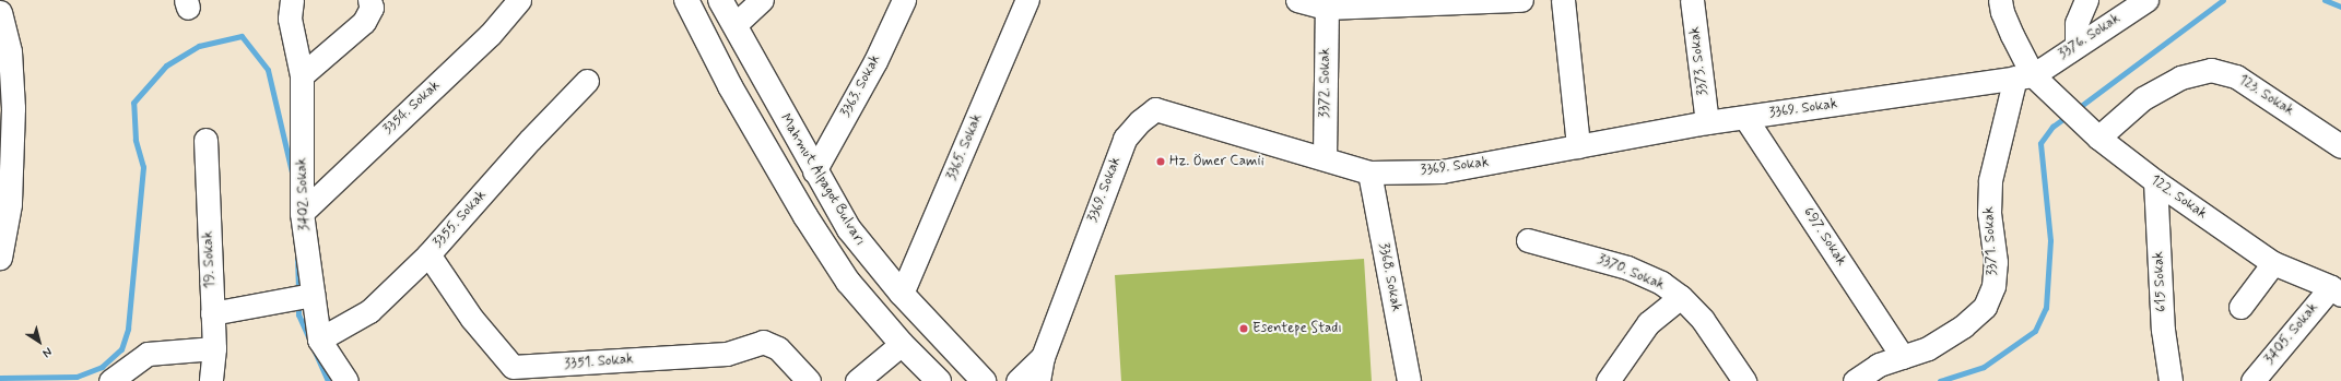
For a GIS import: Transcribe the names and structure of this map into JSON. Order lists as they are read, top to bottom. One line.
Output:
{"streets":{"main road":["Mahmut Alpagot Bulvarı"],"street":["3376. Sokak","3373. Sokak","3372. Sokak","3363. Sokak","123. Sokak","3354. Sokak","3369. Sokak","3365. Sokak","3402. Sokak","122. Sokak","3355. Sokak","697. Sokak","3371. Sokak","19. Sokak","3370. Sokak","3368. Sokak","615 Sokak","3405. Sokak","3351. Sokak"]},"crossings":[["3376. Sokak","3369. Sokak"],["3376. Sokak","122. Sokak"],["3376. Sokak","3371. Sokak"],["3373. Sokak","3369. Sokak"],["3372. Sokak","3369. Sokak"],["3363. Sokak","Mahmut Alpagot Bulvarı"],["123. Sokak","122. Sokak"],["3354. Sokak","3402. Sokak"],["3369. Sokak","122. Sokak"],["3369. Sokak","697. Sokak"],["3369. Sokak","3371. Sokak"],["3369. Sokak","3368. Sokak"],["3365. Sokak","Mahmut Alpagot Bulvarı"],["3402. Sokak","3355. Sokak"],["122. Sokak","3371. Sokak"],["122. Sokak","615 Sokak"],["122. Sokak","3405. Sokak"],["3355. Sokak","3351. Sokak"],["697. Sokak","3371. Sokak"]],"places":["Hz. Ömer Camii","Esentepe Stadı"],"north":"bottom right"}
